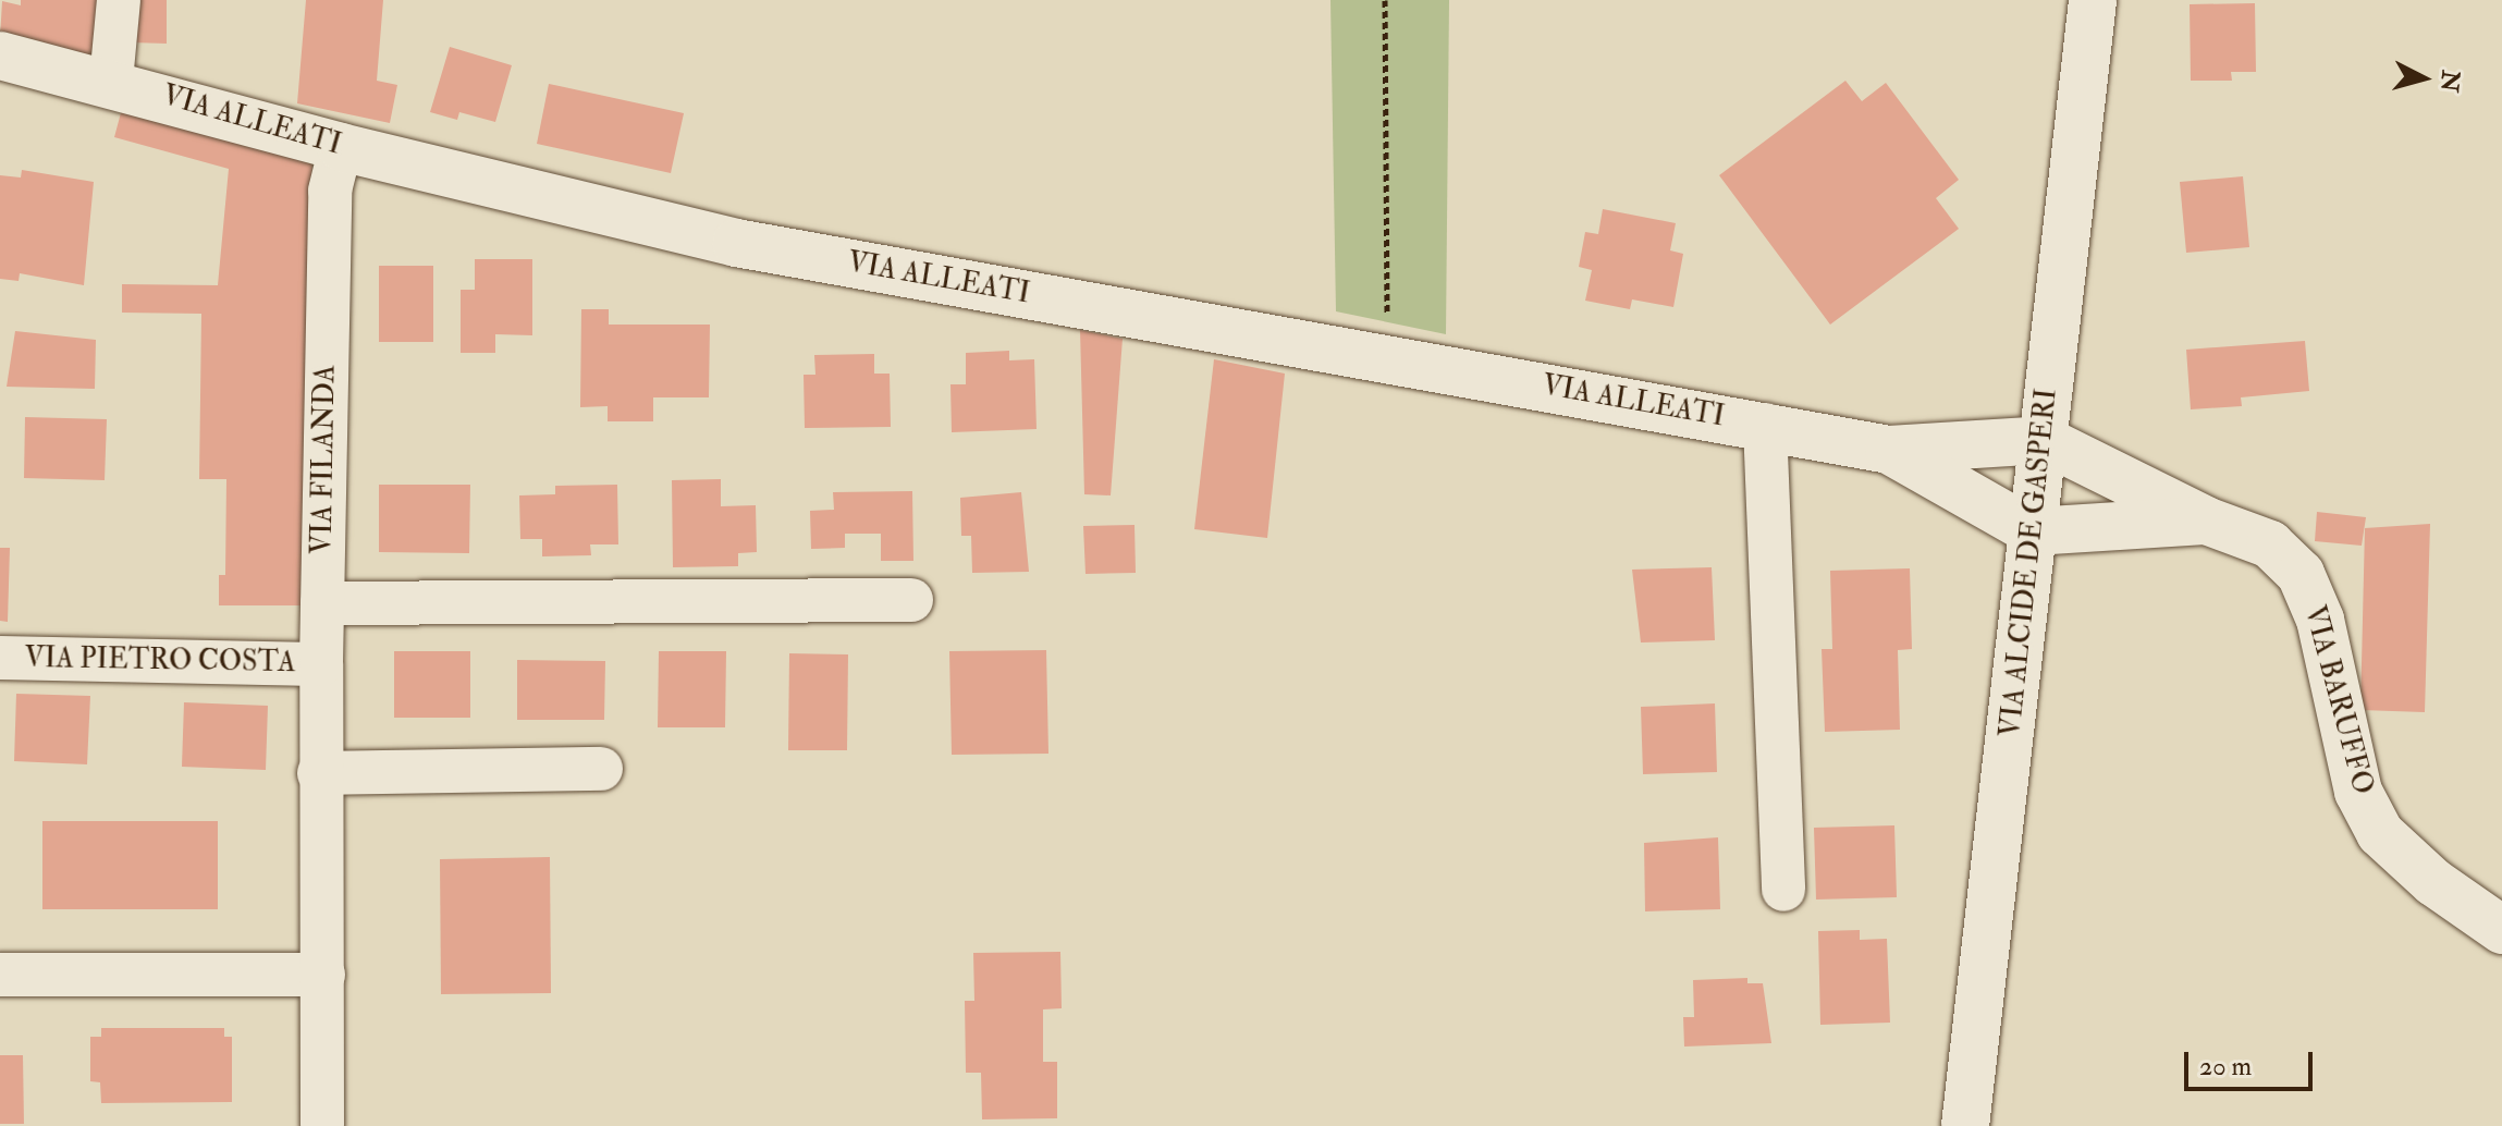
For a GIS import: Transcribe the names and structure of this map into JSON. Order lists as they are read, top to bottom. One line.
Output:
{"streets":{"street":["VIA ALLEATI","VIA FILANDA","VIA ALCIDE DE GASPERI","VIA PIETRO COSTA","VIA BARUFFO"]},"crossings":[["VIA ALLEATI","VIA FILANDA"],["VIA ALLEATI","VIA ALCIDE DE GASPERI"],["VIA ALLEATI","VIA BARUFFO"],["VIA FILANDA","VIA PIETRO COSTA"],["VIA ALCIDE DE GASPERI","VIA BARUFFO"]],"scale_bar":"20 m","north":"right"}
